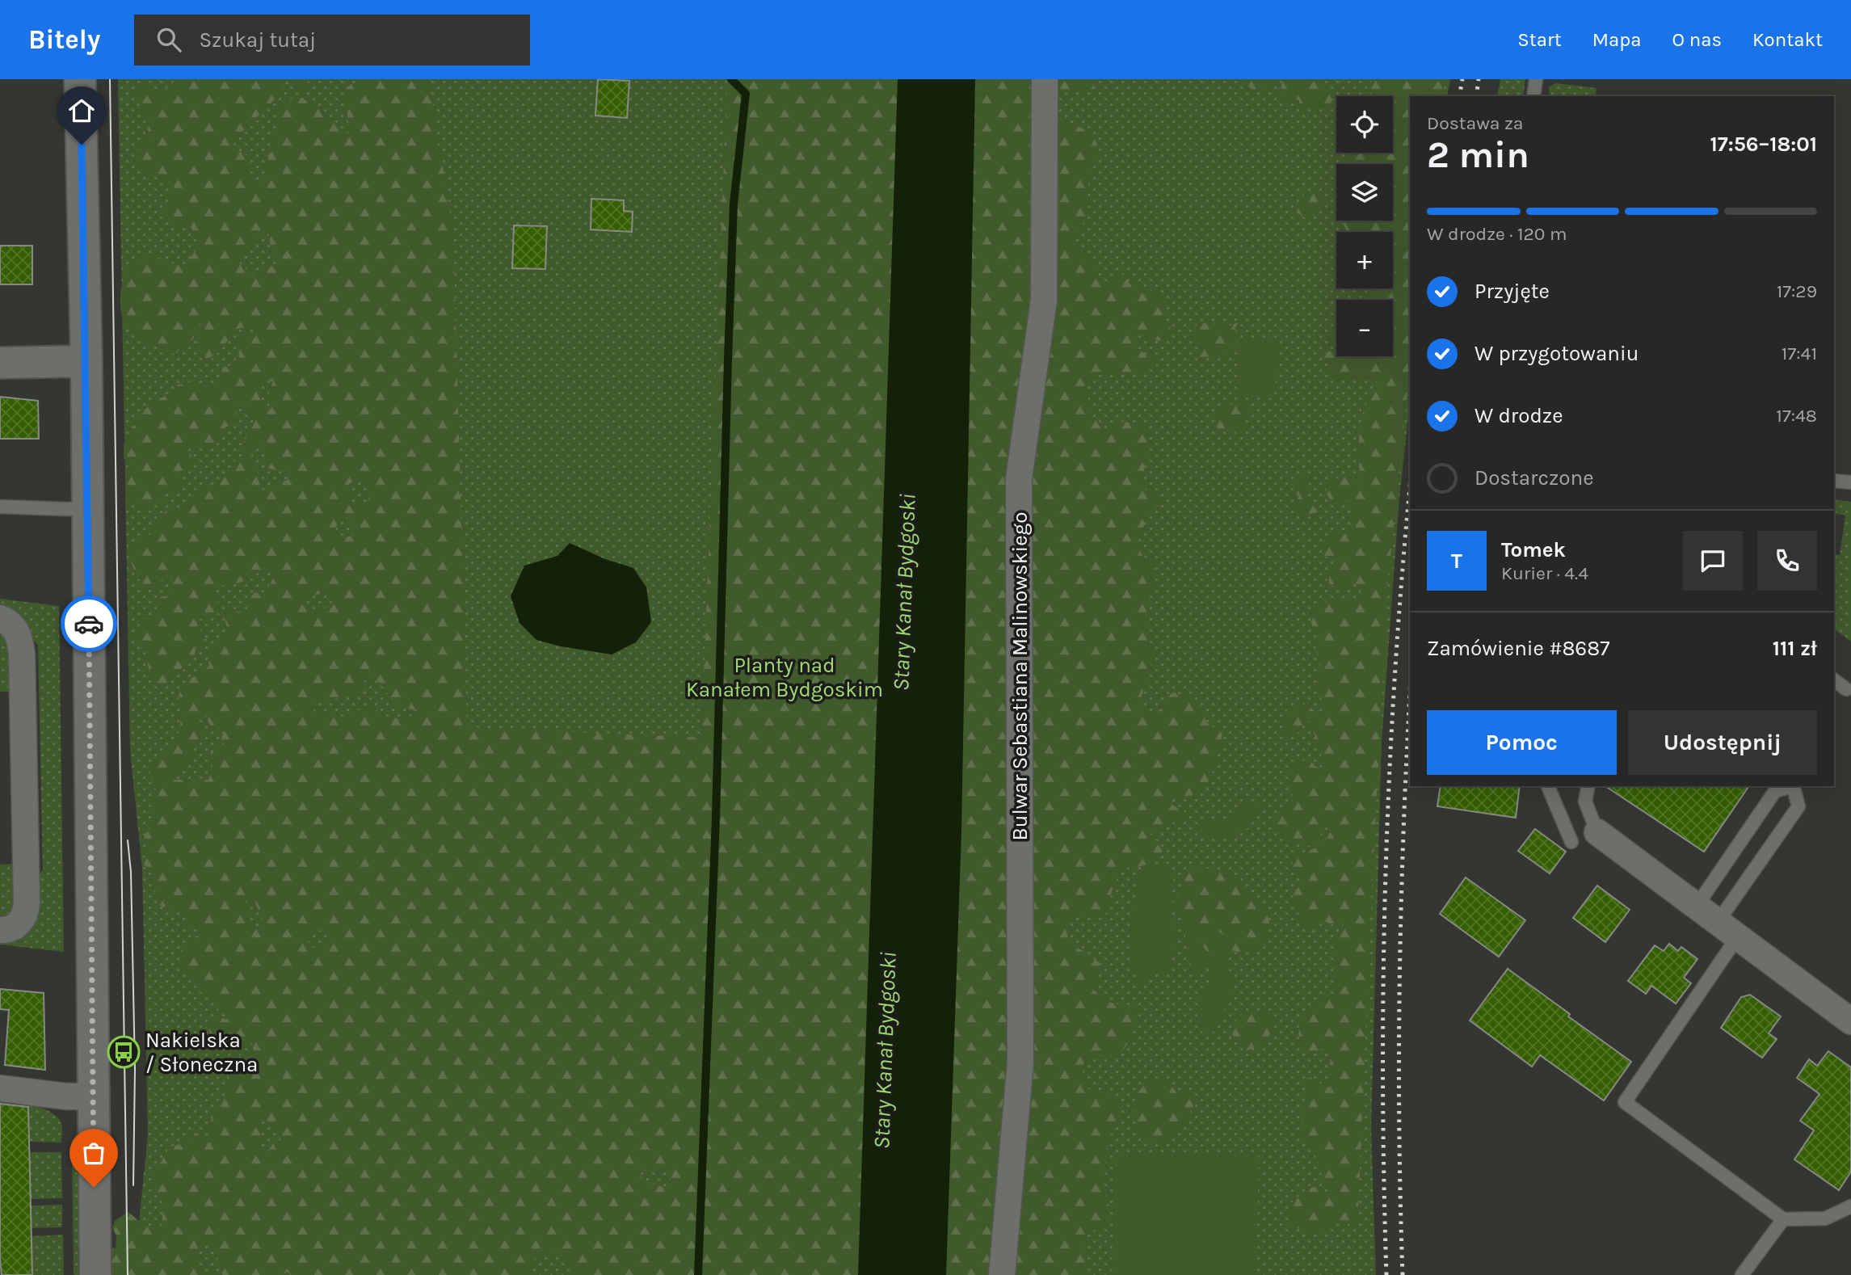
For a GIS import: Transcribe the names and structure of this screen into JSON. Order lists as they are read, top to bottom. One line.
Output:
{"streets":{"street":["Bulwar Sebastiana Malinowskiego"]},"water":["Stary Kanał Bydgoski"],"parks":["Planty nad Kanałem Bydgoskim"],"places":{"bus stop":["Nakielska / Słoneczna"]},"page":{"header":"Bitely","search":"Szukaj tutaj","nav":["Start","Mapa","O nas","Kontakt"],"map_buttons":["+","−"],"heading":["2 min","Dostawa za","17:56–18:01"],"panel":["Tomek","Kurier · 4.4","Zamówienie #8687","111 zł"],"bar":"W drodze · 120 m","list":[["Przyjęte","17:29"],["W przygotowaniu","17:41"],["W drodze","17:48"],"Dostarczone"],"round":"T","buttons":["Pomoc","Udostępnij"]}}
